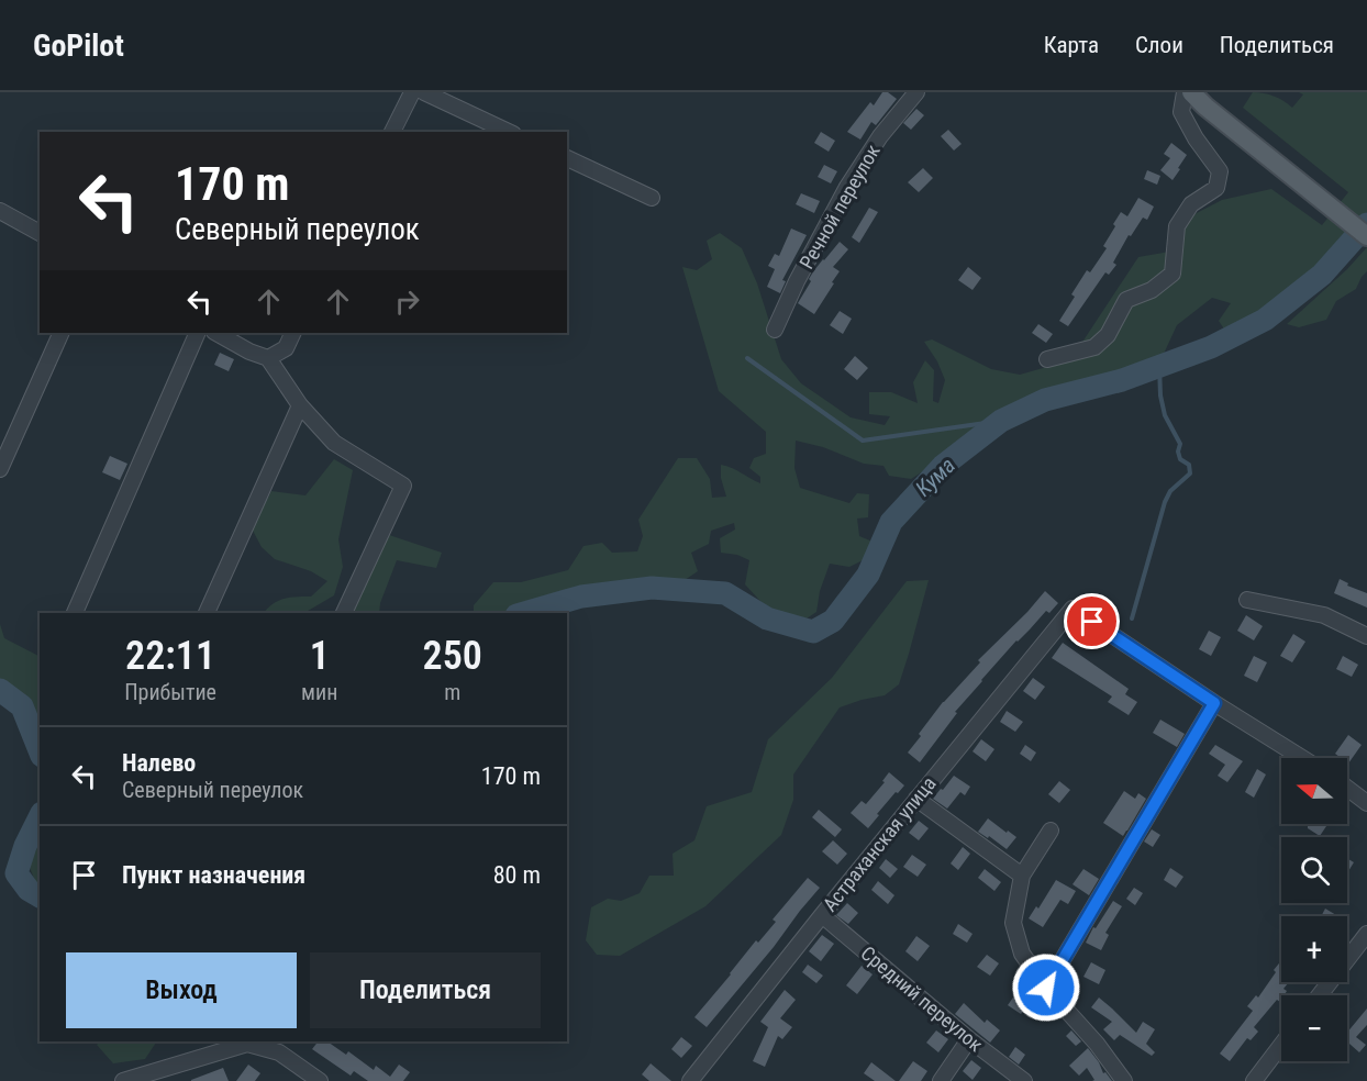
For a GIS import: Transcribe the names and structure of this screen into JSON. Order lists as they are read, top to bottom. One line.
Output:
{"streets":{"street":["Речной переулок","Астраханская улица","Средний переулок"]},"crossings":[["Астраханская улица","Средний переулок"]],"water":["Кума"],"north":"left","page":{"header":"GoPilot","nav":["Карта","Слои","Поделиться"],"turn":["170 m","Северный переулок"],"eta":["22:11","Прибытие","1","мин","250","m"],"list":[{"name":"Налево","note":"Северный переулок","value":"170 m"},{"name":"Пункт назначения","value":"80 m"}],"map_buttons":["+","−"],"buttons":["Выход","Поделиться"]}}
